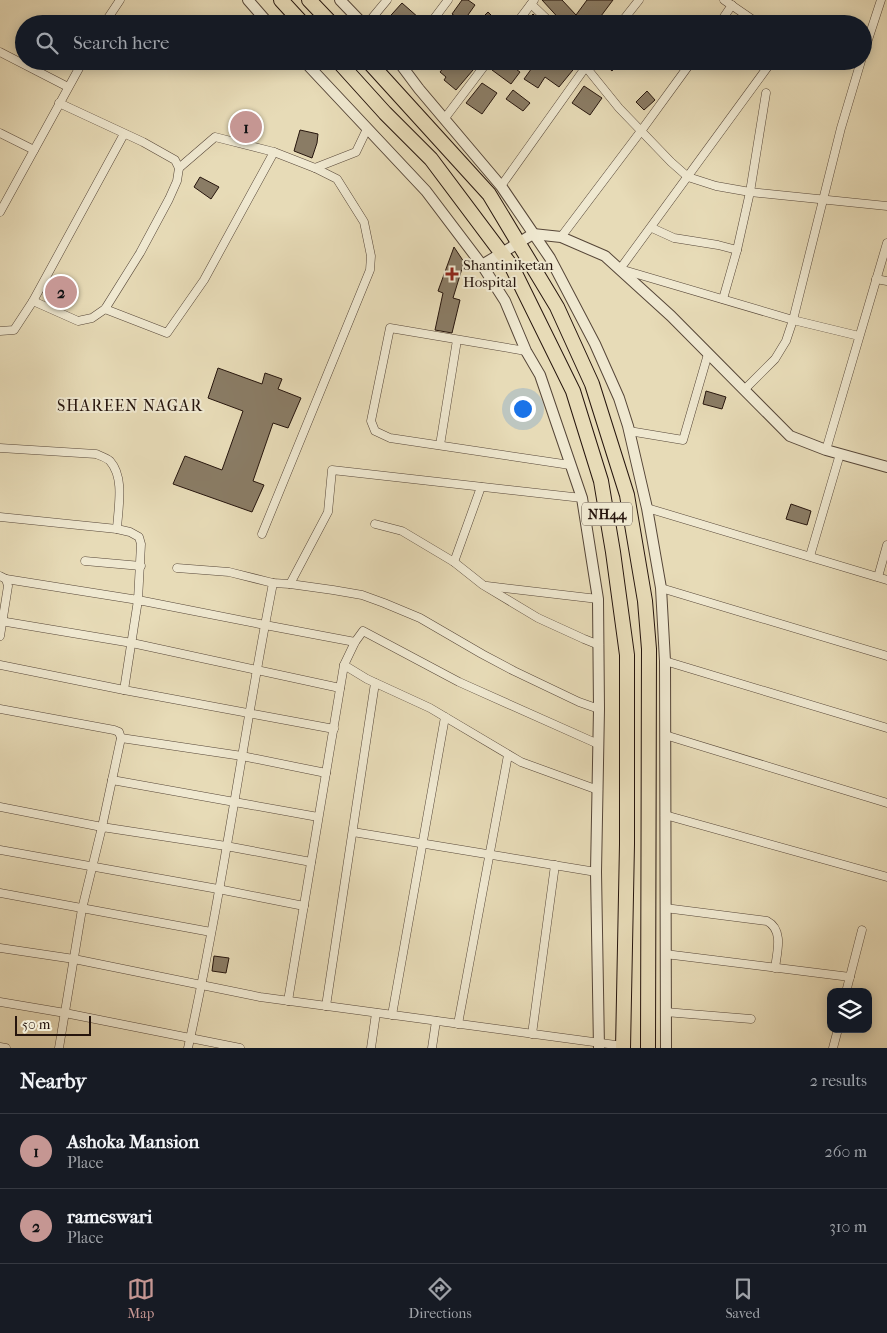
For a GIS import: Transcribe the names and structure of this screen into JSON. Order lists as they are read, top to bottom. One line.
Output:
{"streets":{"highway":["NH44"]},"districts":["SHAREEN NAGAR"],"places":{"health":["Shantiniketan Hospital"]},"scale_bar":"50 m","page":{"search":"Search here","pins":["1","2"],"scale":"50 m","heading":["Nearby","2 results"],"list":[{"mark":"1","name":"Ashoka Mansion","note":"Place","value":"260 m"},{"mark":"2","name":"rameswari","note":"Place","value":"310 m"}],"nav":["Map","Directions","Saved"]}}
